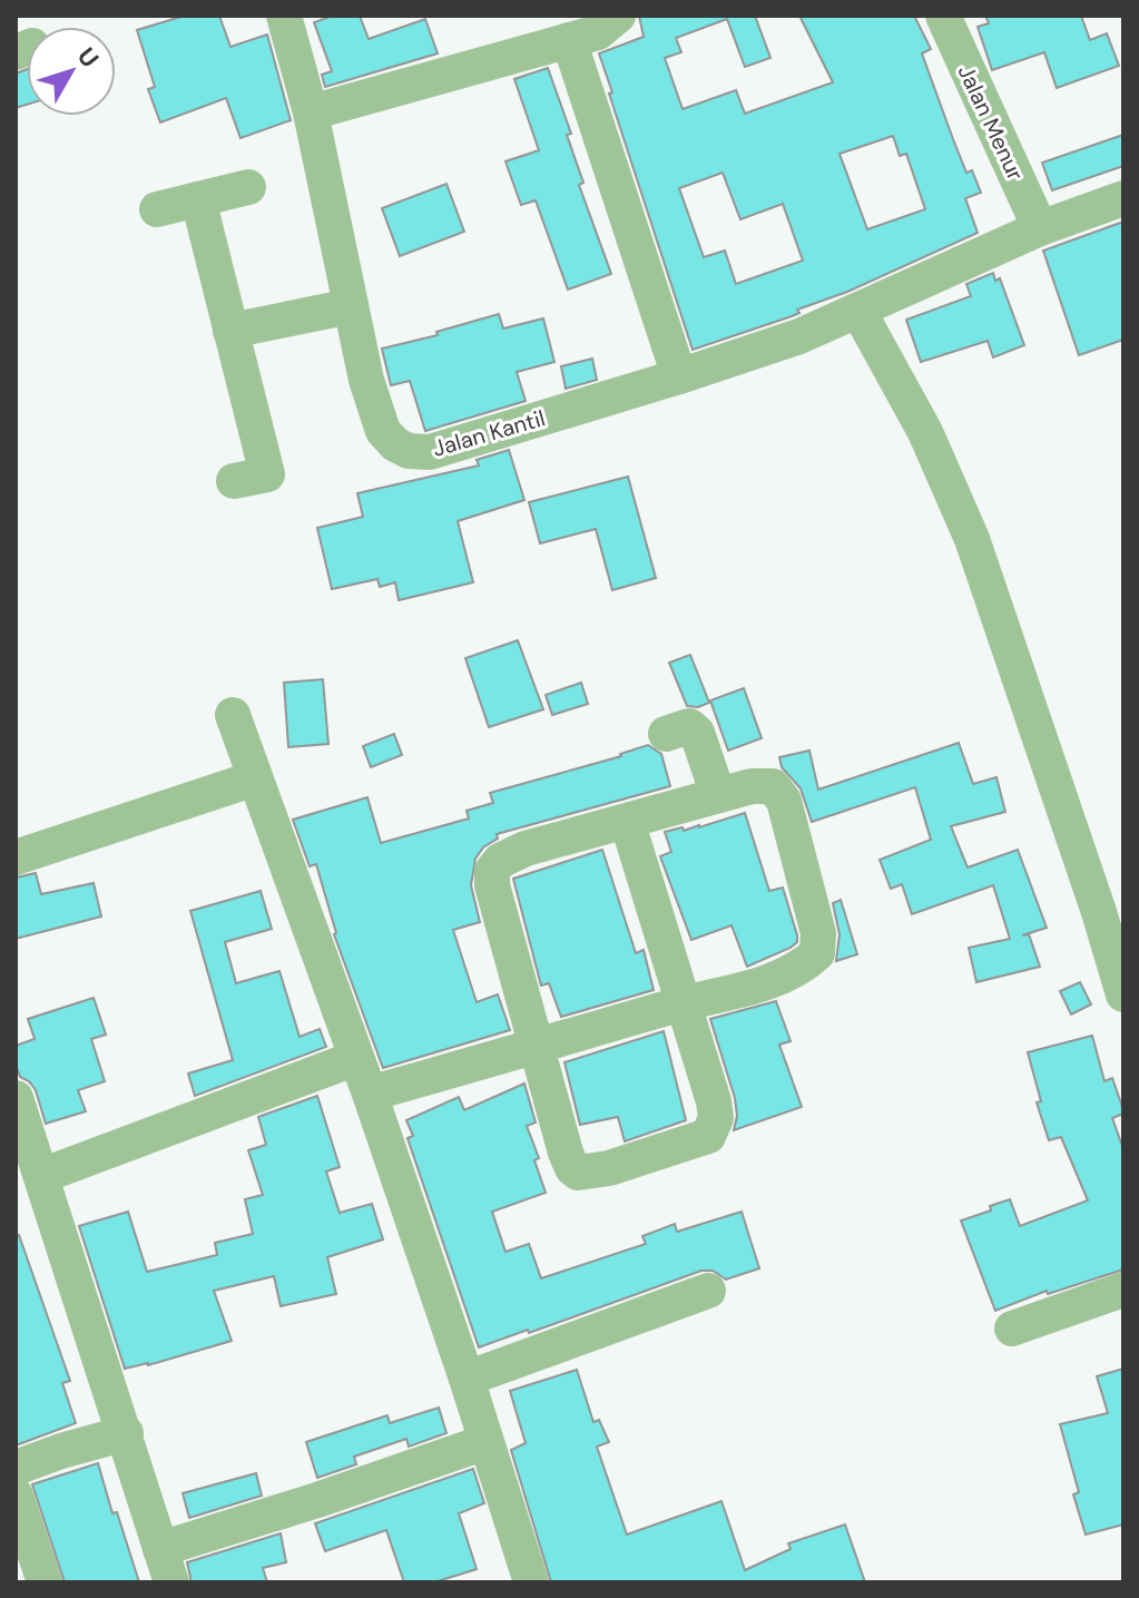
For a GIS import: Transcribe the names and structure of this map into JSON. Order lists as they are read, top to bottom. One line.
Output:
{"streets":{"street":["Jalan Menur","Jalan Kantil"]},"crossings":[["Jalan Menur","Jalan Kantil"]],"north":"top right"}
